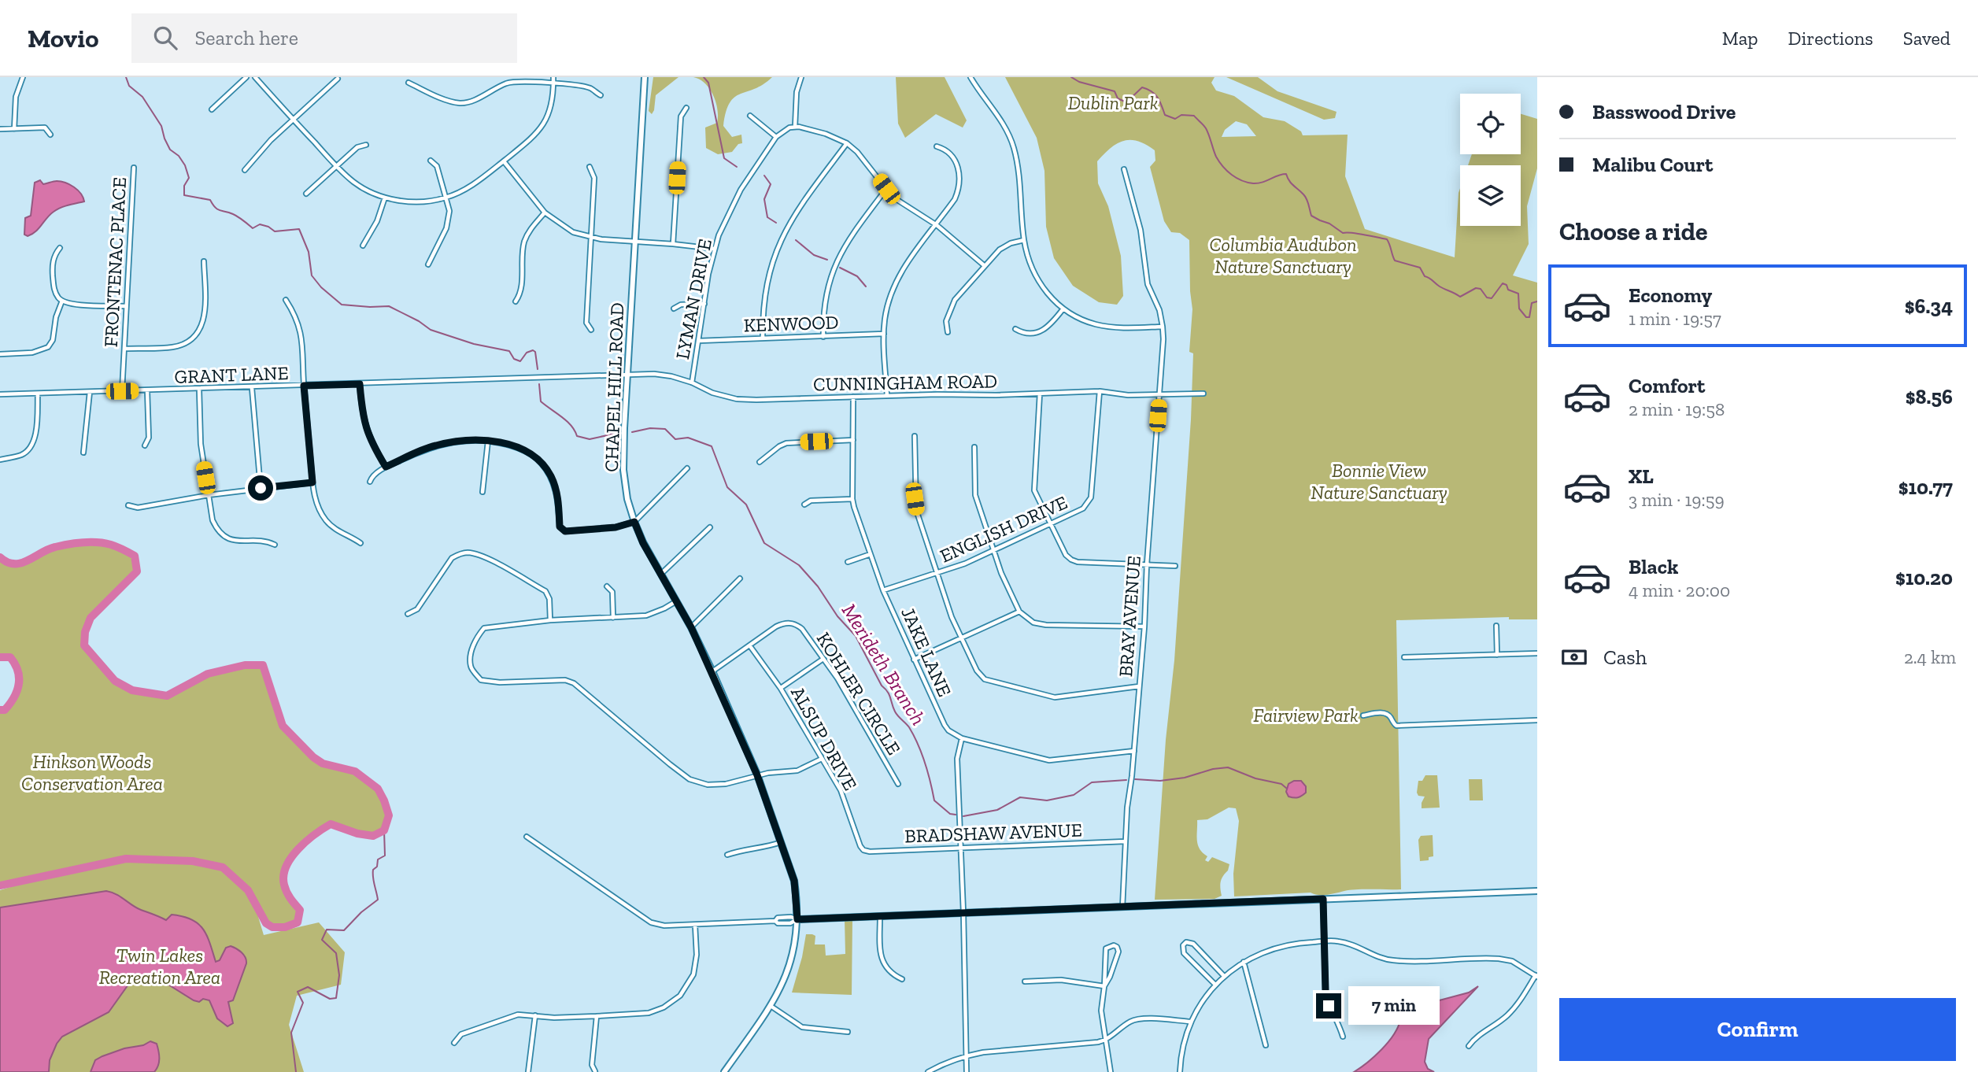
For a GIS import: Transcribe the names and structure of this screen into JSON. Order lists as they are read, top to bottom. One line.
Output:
{"streets":{"street":["FRONTENAC PLACE","LYMAN DRIVE","KENWOOD","GRANT LANE","CUNNINGHAM ROAD","CHAPEL HILL ROAD","ENGLISH DRIVE","BRAY AVENUE","JAKE LANE","KOHLER CIRCLE","ALSUP DRIVE","BRADSHAW AVENUE"]},"crossings":[["FRONTENAC PLACE","GRANT LANE"],["LYMAN DRIVE","KENWOOD"],["LYMAN DRIVE","CUNNINGHAM ROAD"],["GRANT LANE","CUNNINGHAM ROAD"],["GRANT LANE","CHAPEL HILL ROAD"],["CUNNINGHAM ROAD","CHAPEL HILL ROAD"],["CUNNINGHAM ROAD","ENGLISH DRIVE"],["CUNNINGHAM ROAD","BRAY AVENUE"],["CUNNINGHAM ROAD","JAKE LANE"],["ENGLISH DRIVE","JAKE LANE"],["BRAY AVENUE","JAKE LANE"],["BRAY AVENUE","BRADSHAW AVENUE"],["KOHLER CIRCLE","ALSUP DRIVE"],["ALSUP DRIVE","BRADSHAW AVENUE"]],"water":["Merideth Branch"],"parks":["Dublin Park","Columbia Audubon Nature Sanctuary","Bonnie View Nature Sanctuary","Fairview Park","Hinkson Woods Conservation Area","Twin Lakes Recreation Area"],"page":{"header":"Movio","search":"Search here","nav":["Map","Directions","Saved"],"banner":["Basswood Drive","Malibu Court"],"heading":"Choose a ride","list":[{"name":"Economy","note":"1 min · 19:57","value":"$6.34"},{"name":"Comfort","note":"2 min · 19:58","value":"$8.56"},{"name":"XL","note":"3 min · 19:59","value":"$10.77"},{"name":"Black","note":"4 min · 20:00","value":"$10.20"}],"pay":["Cash","2.4 km"],"bubble":"7 min","buttons":"Confirm"}}
